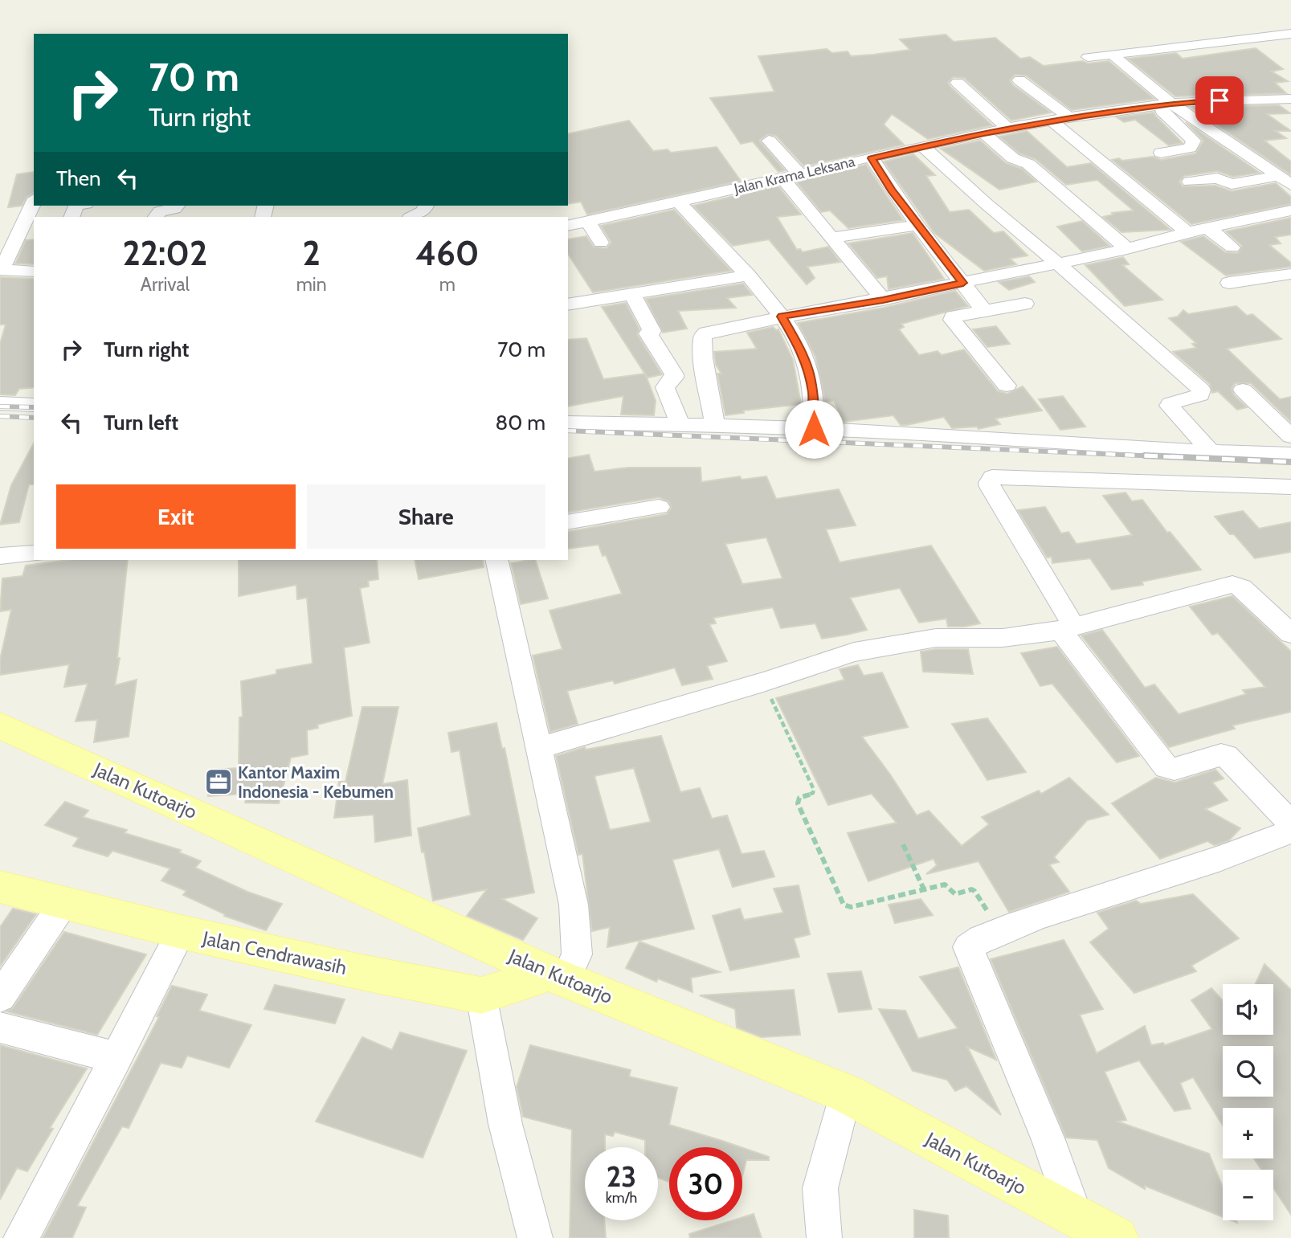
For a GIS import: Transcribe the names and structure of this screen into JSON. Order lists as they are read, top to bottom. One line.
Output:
{"streets":{"main road":["Jalan Kutoarjo","Jalan Cendrawasih"],"street":["Jalan Krama Leksana"]},"crossings":[["Jalan Kutoarjo","Jalan Cendrawasih"]],"places":{"office":["Kantor Maxim Indonesia - Kebumen"]},"page":{"turn":["70 m","Turn right"],"then":"Then","eta":["22:02","Arrival","2","min","460","m"],"list":[{"name":"Turn right","value":"70 m"},{"name":"Turn left","value":"80 m"}],"buttons":["Exit","Share"],"map_buttons":["+","−"],"speed":"23 km/h","limit":"30"}}
